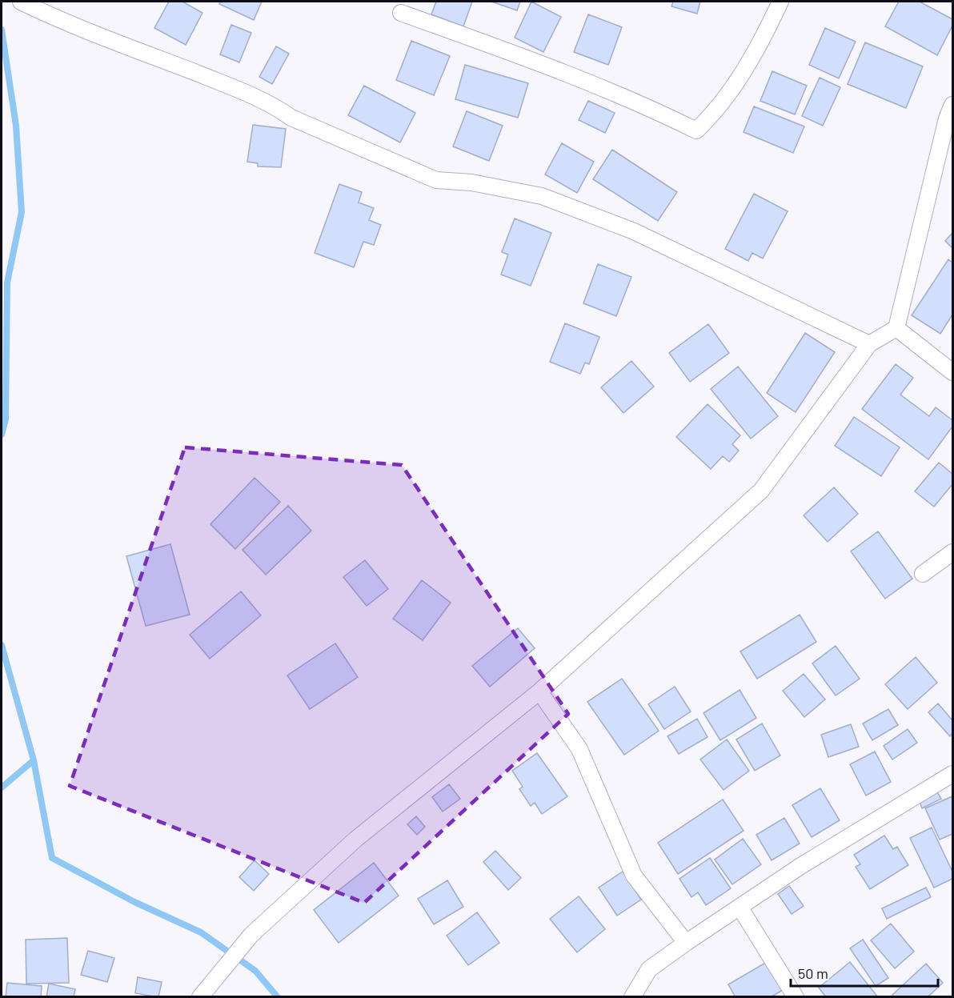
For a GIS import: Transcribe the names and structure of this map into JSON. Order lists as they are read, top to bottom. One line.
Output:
{"scale_bar":"50 m"}
